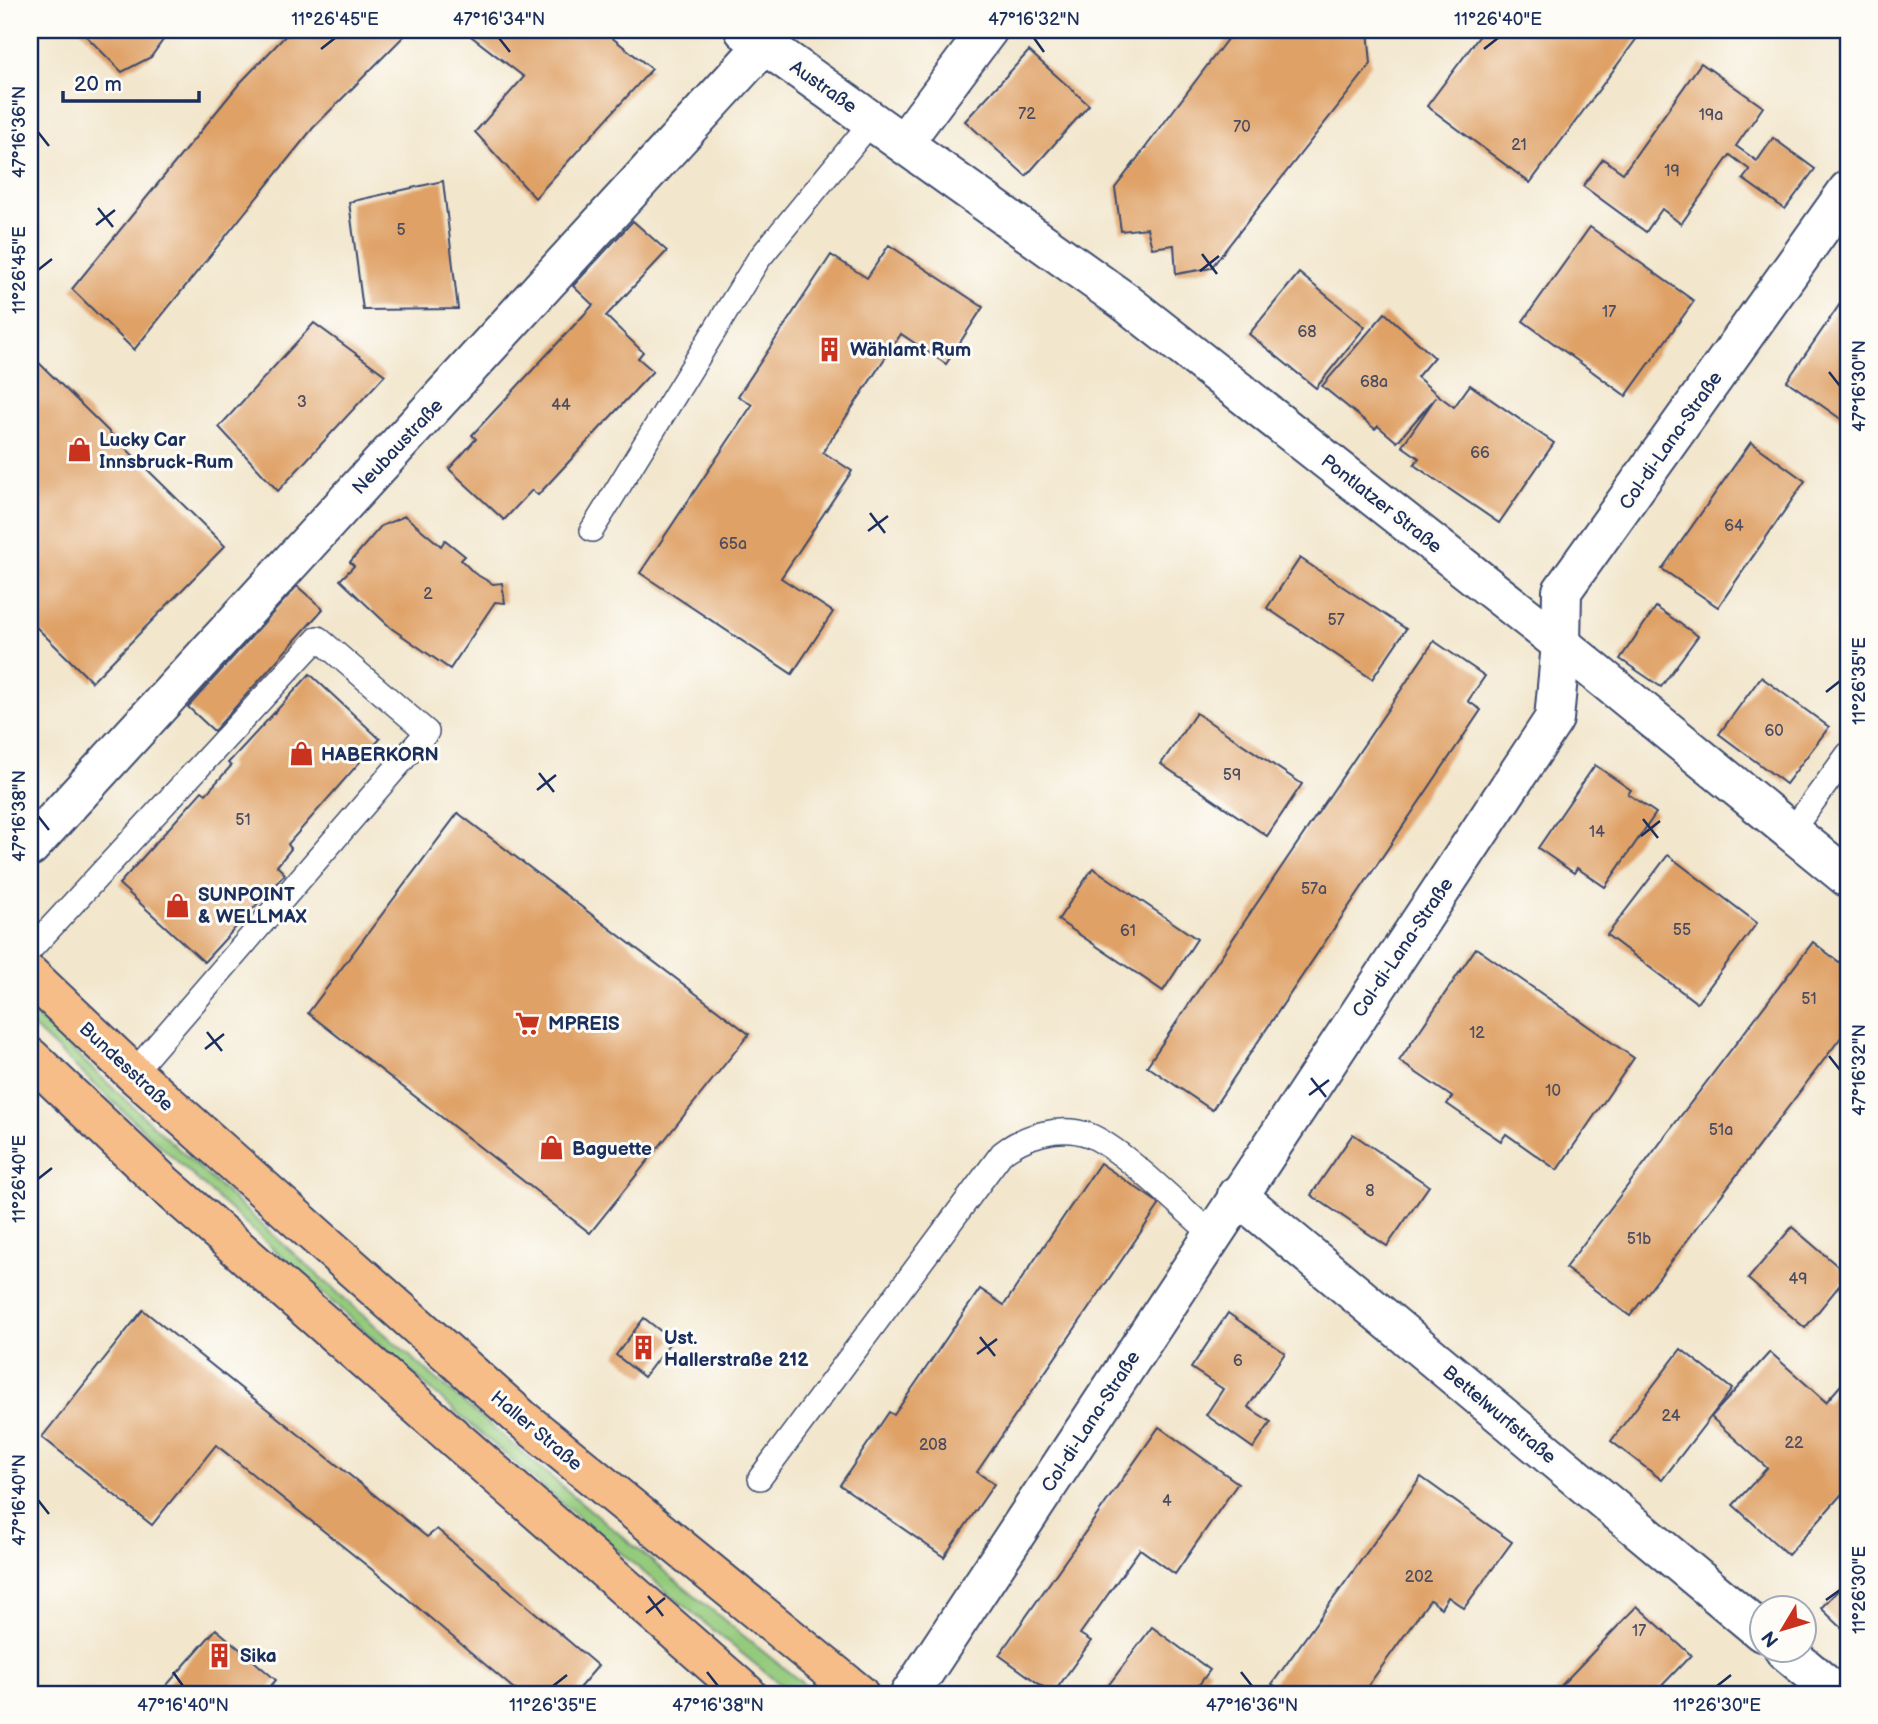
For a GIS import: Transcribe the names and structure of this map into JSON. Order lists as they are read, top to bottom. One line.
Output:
{"streets":{"main road":["Bundesstraße","Haller Straße"],"street":["Austraße","Col-di-Lana-Straße","Neubaustraße","Pontlatzer Straße","Bettelwurfstraße"]},"crossings":[["Austraße","Neubaustraße"],["Austraße","Pontlatzer Straße"],["Col-di-Lana-Straße","Pontlatzer Straße"],["Col-di-Lana-Straße","Bettelwurfstraße"],["Bundesstraße","Haller Straße"]],"places":{"building":["Wählamt Rum","Ust. Hallerstraße 212","Sika"],"shop":["Lucky Car Innsbruck-Rum","HABERKORN","SUNPOINT & WELLMAX","Baguette"],"supermarket":["MPREIS"]},"house_numbers":["72","19a","70","21","19","5","17","68","68a","3","44","66","64","65a","2","57","60","59","51","14","57a","55","61","51","12","10","51a","8","51b","49","6","24","22","208","4","202","17"],"scale_bar":"20 m","north":"bottom left","coordinates":["11°26'45\"E","47°16'34\"N","47°16'32\"N","11°26'40\"E","47°16'36\"N","47°16'30\"N","11°26'35\"E","47°16'38\"N","47°16'40\"N","11°26'30\"E"]}
